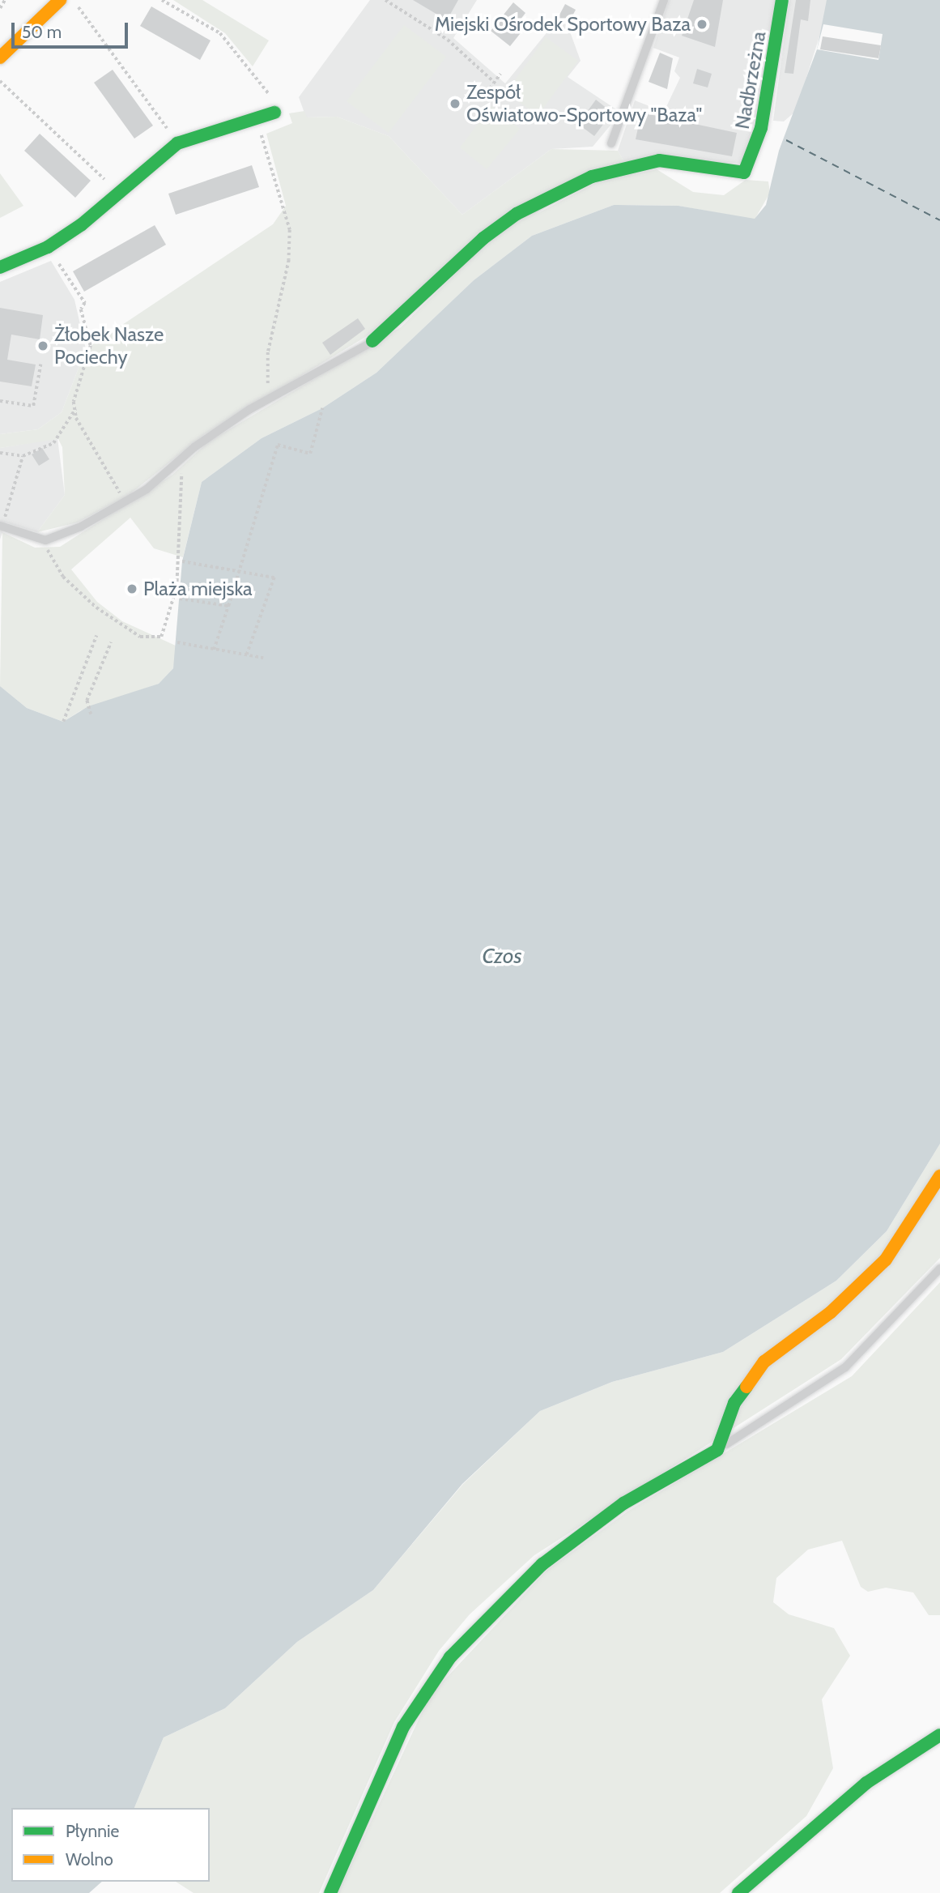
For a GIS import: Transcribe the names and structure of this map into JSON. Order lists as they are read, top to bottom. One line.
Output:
{"streets":{"street":["Nadbrzeżna"]},"water":["Czos"],"places":["Miejski Ośrodek Sportowy Baza","Zespół Oświatowo-Sportowy \"Baza\"","Żłobek Nasze Pociechy","Plaża miejska"],"legend":["Płynnie","Wolno"],"scale_bar":"50 m"}
